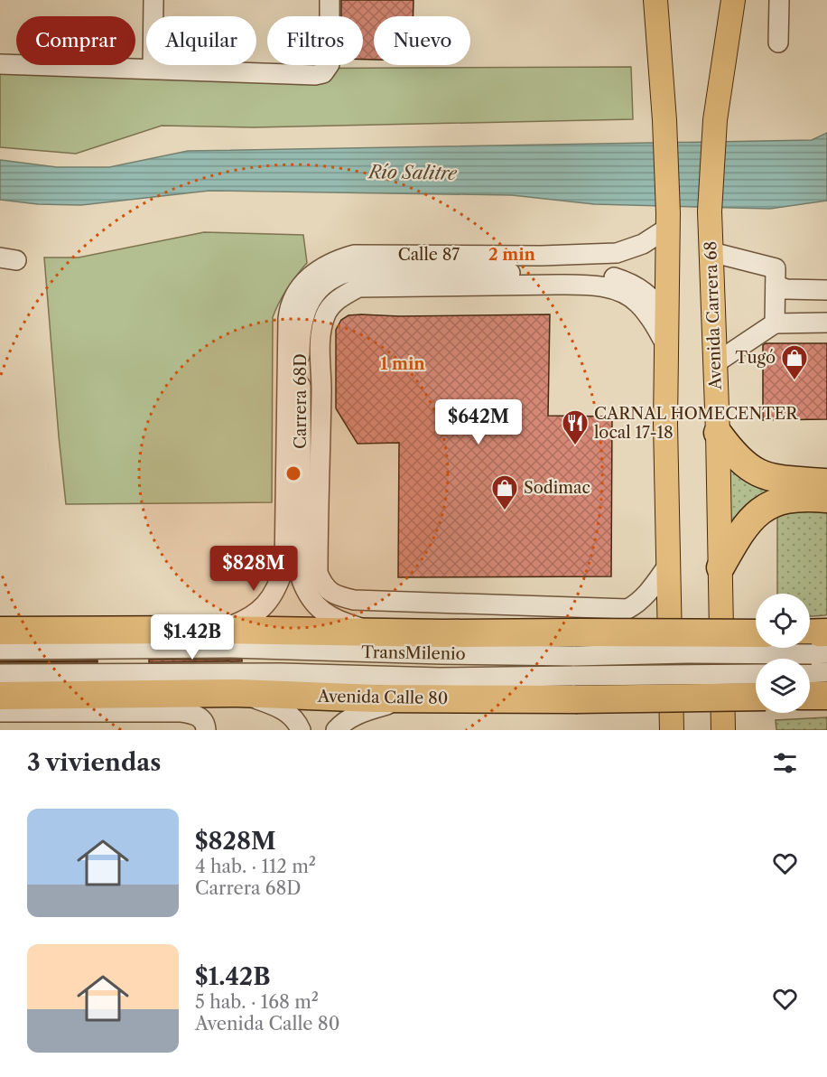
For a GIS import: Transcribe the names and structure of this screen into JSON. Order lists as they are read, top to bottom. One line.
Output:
{"streets":{"highway":["Avenida Calle 80"],"main road":["Avenida Carrera 68"],"street":["Calle 87","Carrera 68D","TransMilenio"]},"crossings":[["Calle 87","Carrera 68D"],["TransMilenio","Avenida Calle 80"]],"water":["Río Salitre"],"places":{"shop":["Tugó","Sodimac"],"restaurant":["CARNAL HOMECENTER local 17-18"]},"page":{"chip":["Comprar","Alquilar","Filtros","Nuevo"],"price":["$642M","$828M","$1.42B"],"heading":"3 viviendas","list":[{"name":"$828M","note":"4 hab. · 112 m² · Carrera 68D"},{"name":"$1.42B","note":"5 hab. · 168 m² · Avenida Calle 80"}]},"rings":["2 min","1 min"]}
